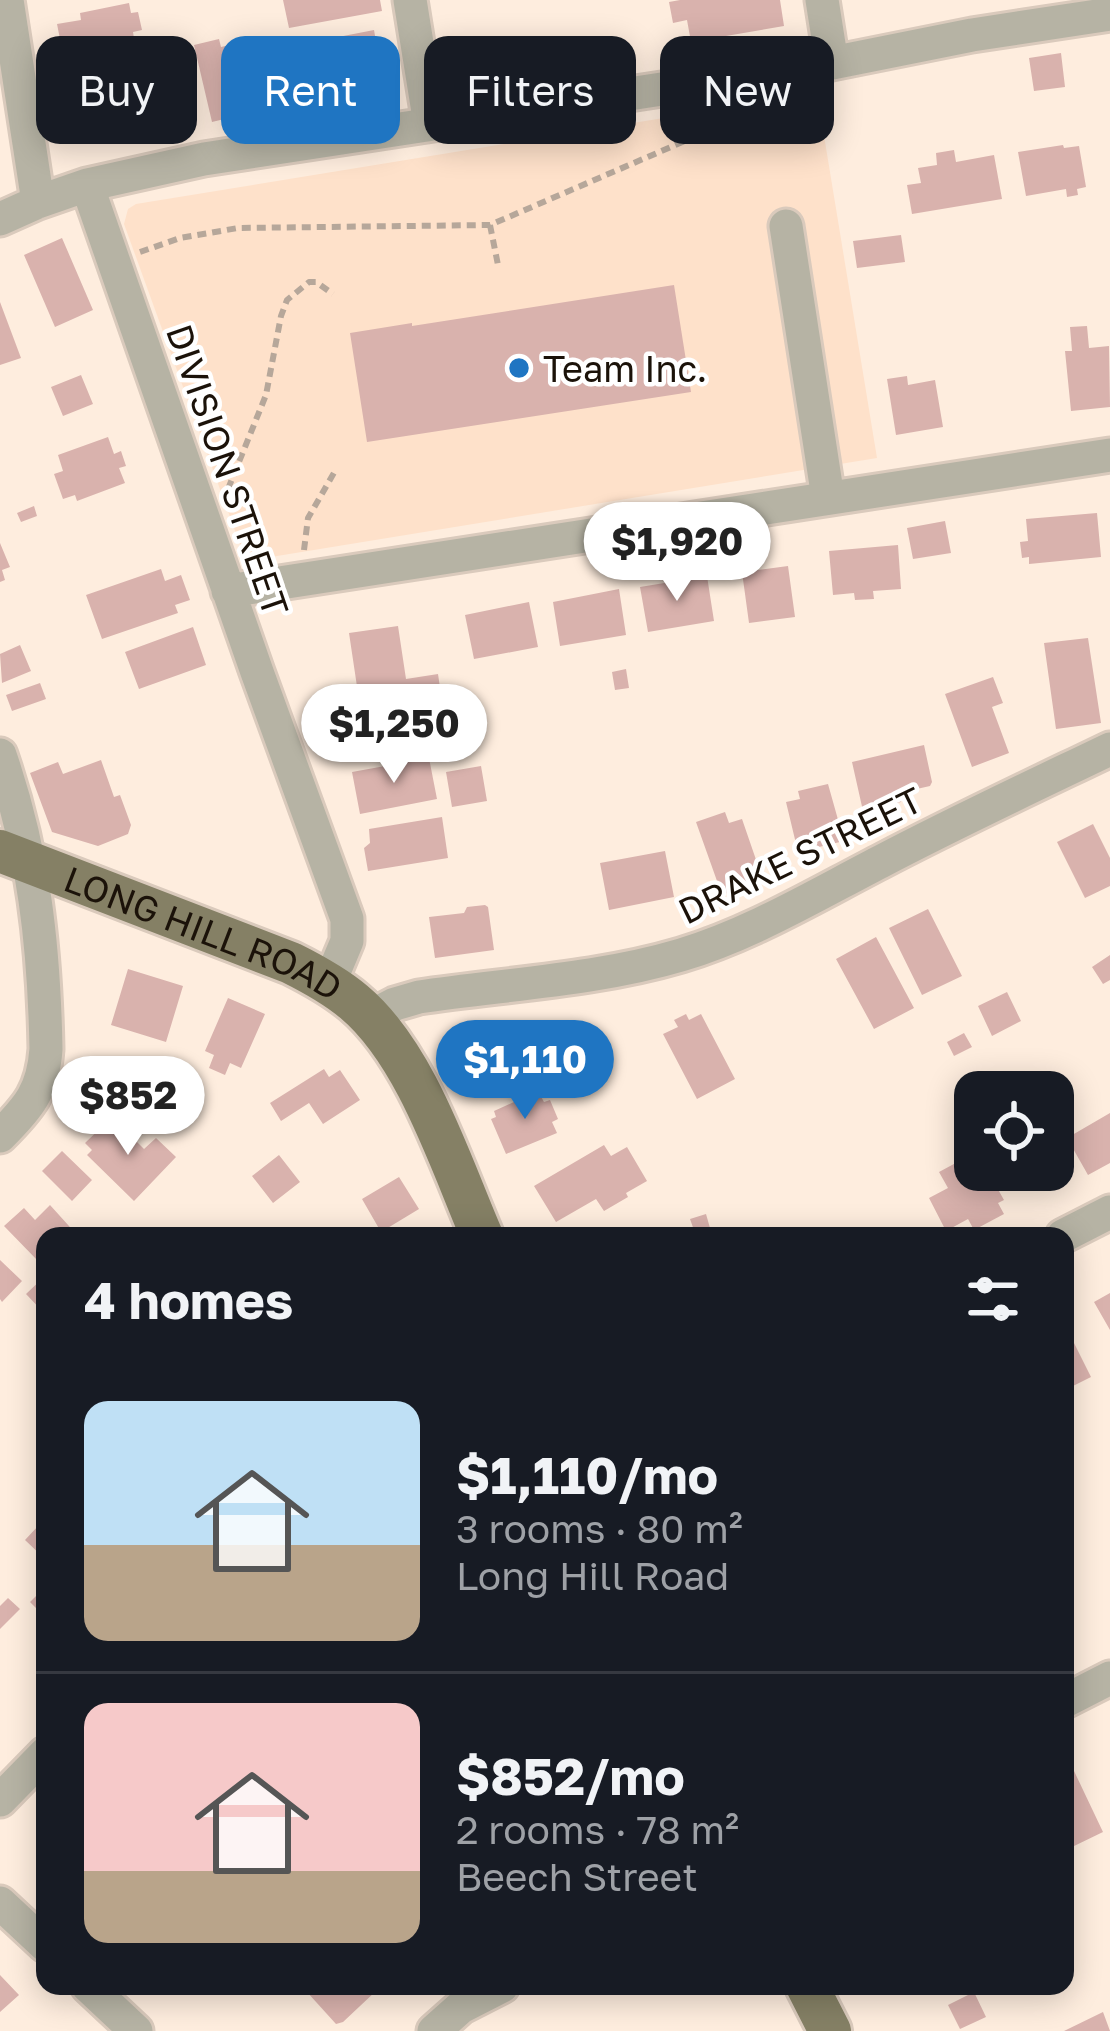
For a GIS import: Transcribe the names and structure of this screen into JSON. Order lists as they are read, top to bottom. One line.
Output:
{"streets":{"main road":["LONG HILL ROAD"],"street":["DIVISION STREET","DRAKE STREET"]},"crossings":[["DIVISION STREET","LONG HILL ROAD"],["DRAKE STREET","LONG HILL ROAD"]],"places":["Team Inc."],"page":{"chip":["Buy","Rent","Filters","New"],"price":["$1,920","$1,250","$1,110","$852"],"heading":"4 homes","list":[{"name":"$1,110/mo","note":"3 rooms · 80 m² · Long Hill Road"},{"name":"$852/mo","note":"2 rooms · 78 m² · Beech Street"}]}}
